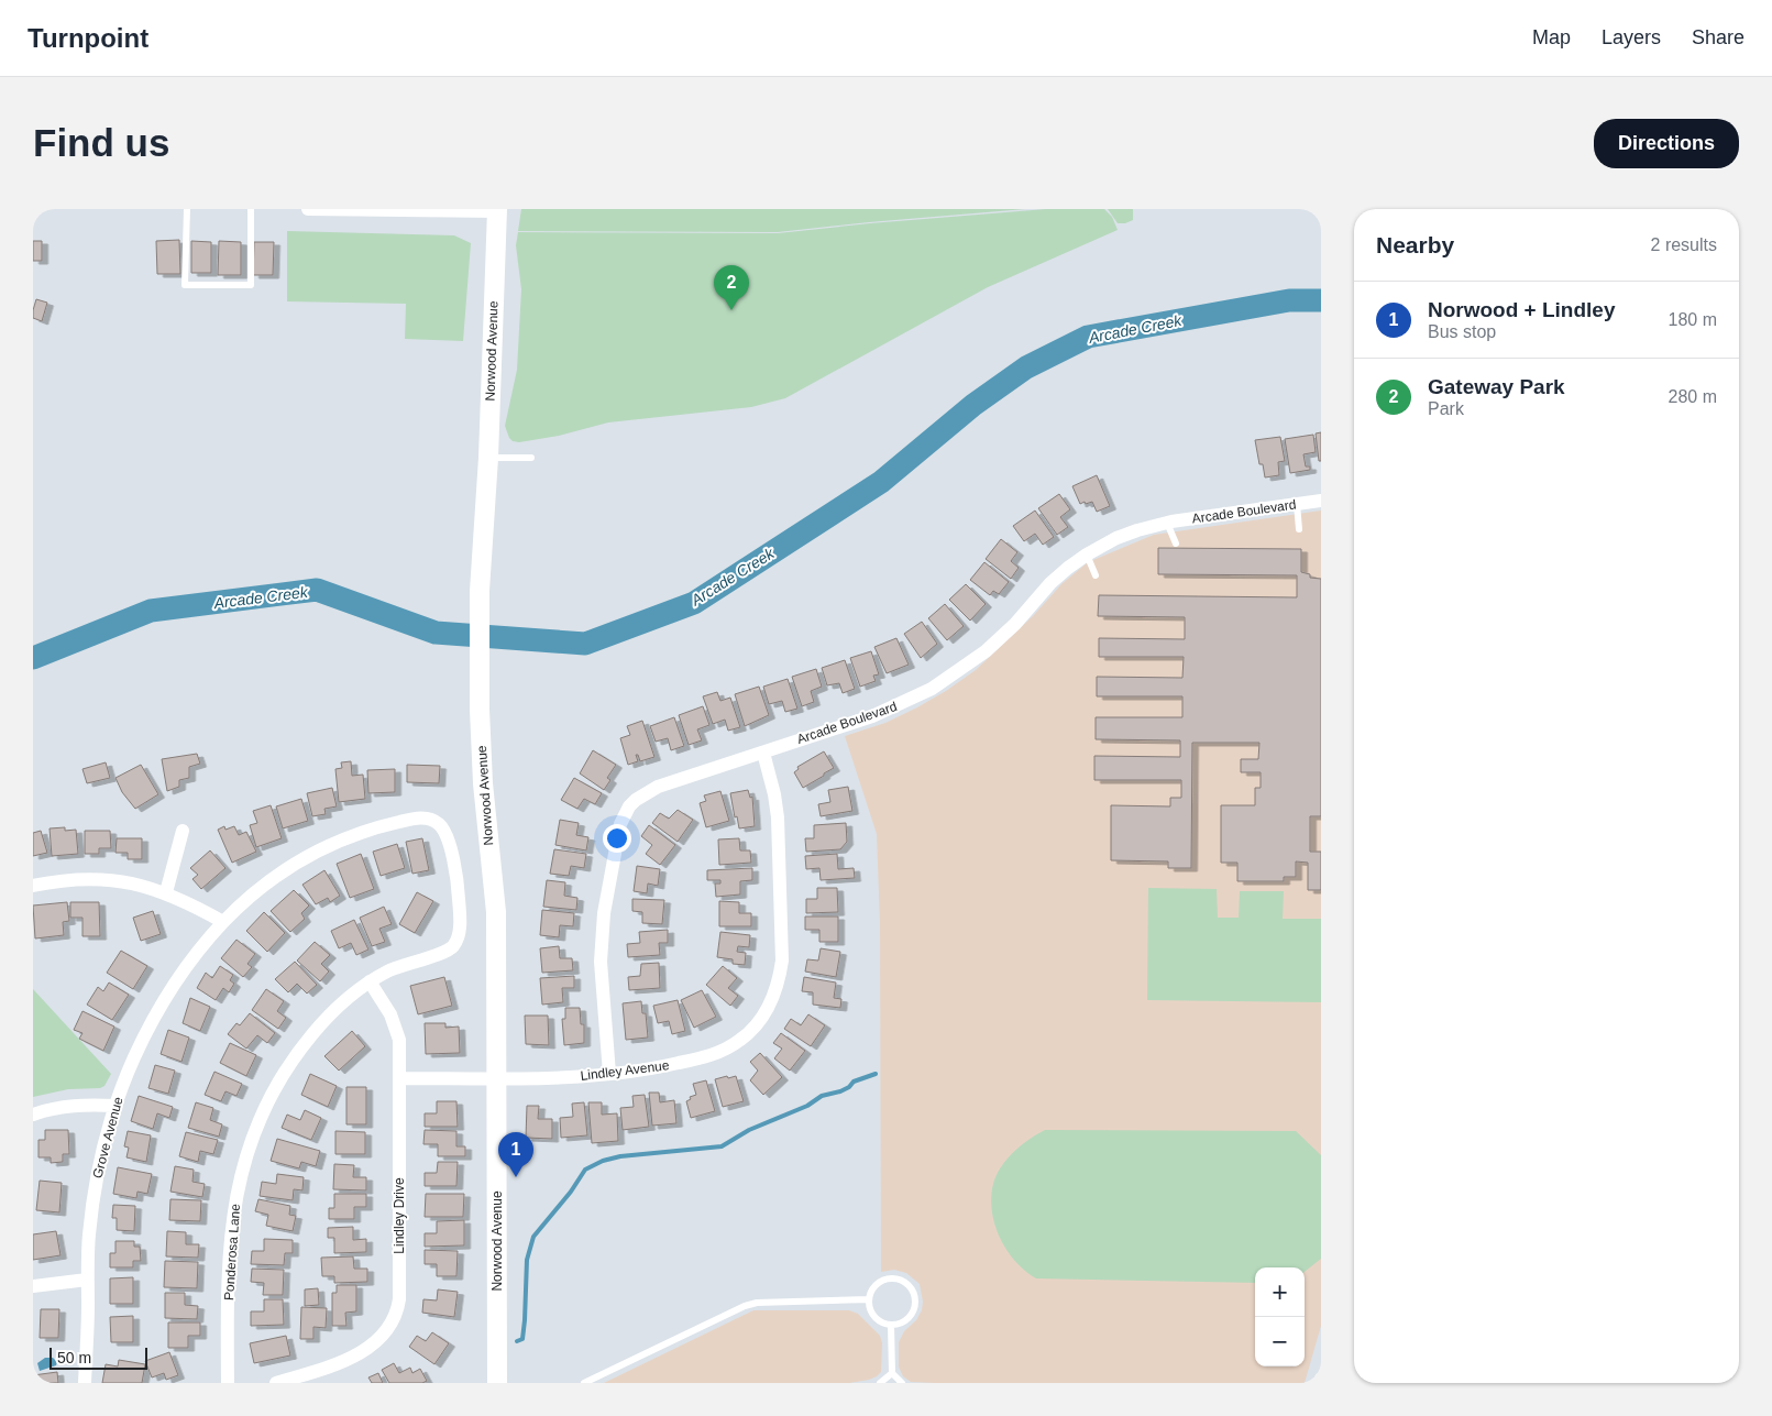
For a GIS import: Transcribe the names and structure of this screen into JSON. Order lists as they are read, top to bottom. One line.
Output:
{"streets":{"main road":["Norwood Avenue"],"street":["Arcade Boulevard","Lindley Avenue","Grove Avenue","Lindley Drive","Ponderosa Lane"]},"crossings":[["Norwood Avenue","Lindley Avenue"],["Arcade Boulevard","Lindley Avenue"],["Lindley Avenue","Lindley Drive"],["Grove Avenue","Ponderosa Lane"],["Lindley Drive","Ponderosa Lane"]],"water":["Arcade Creek"],"scale_bar":"50 m","page":{"header":"Turnpoint","nav":["Map","Layers","Share"],"buttons":"Directions","title":"Find us","heading":["Nearby","2 results"],"pins":["2","1"],"list":[{"mark":"1","name":"Norwood + Lindley","note":"Bus stop","value":"180 m"},{"mark":"2","name":"Gateway Park","note":"Park","value":"280 m"}],"map_buttons":["+","−"],"scale":"50 m"}}
